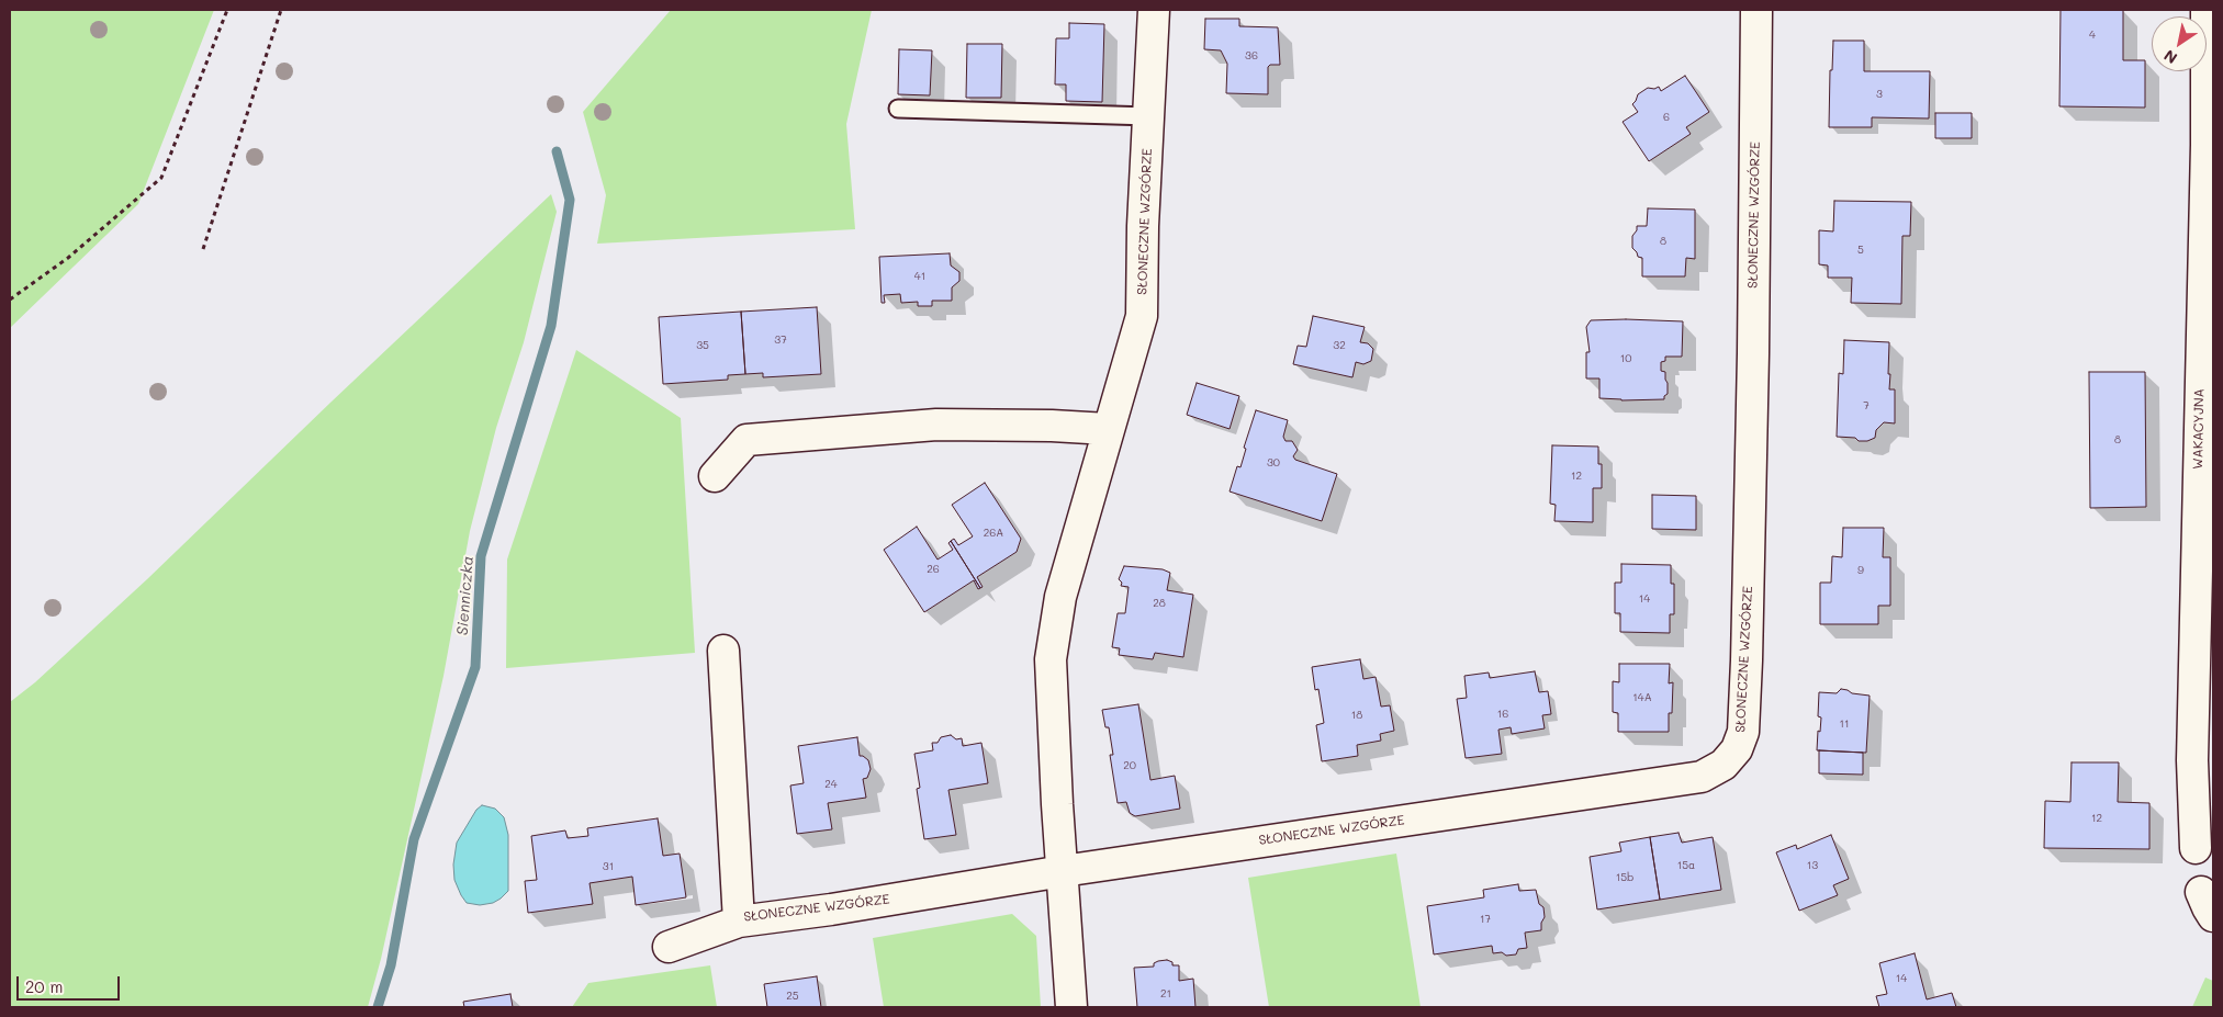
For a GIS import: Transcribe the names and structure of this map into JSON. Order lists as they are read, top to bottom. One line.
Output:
{"streets":{"street":["SŁONECZNE WZGÓRZE","WAKACYJNA"]},"water":["Sienniczka"],"house_numbers":["4","36","3","6","8","5","41","37","35","32","10","7","8","30","12","26A","26","9","14","28","14A","16","18","11","20","24","12","15a","13","31","15b","17","14","21","25"],"scale_bar":"20 m","north":"bottom left"}
